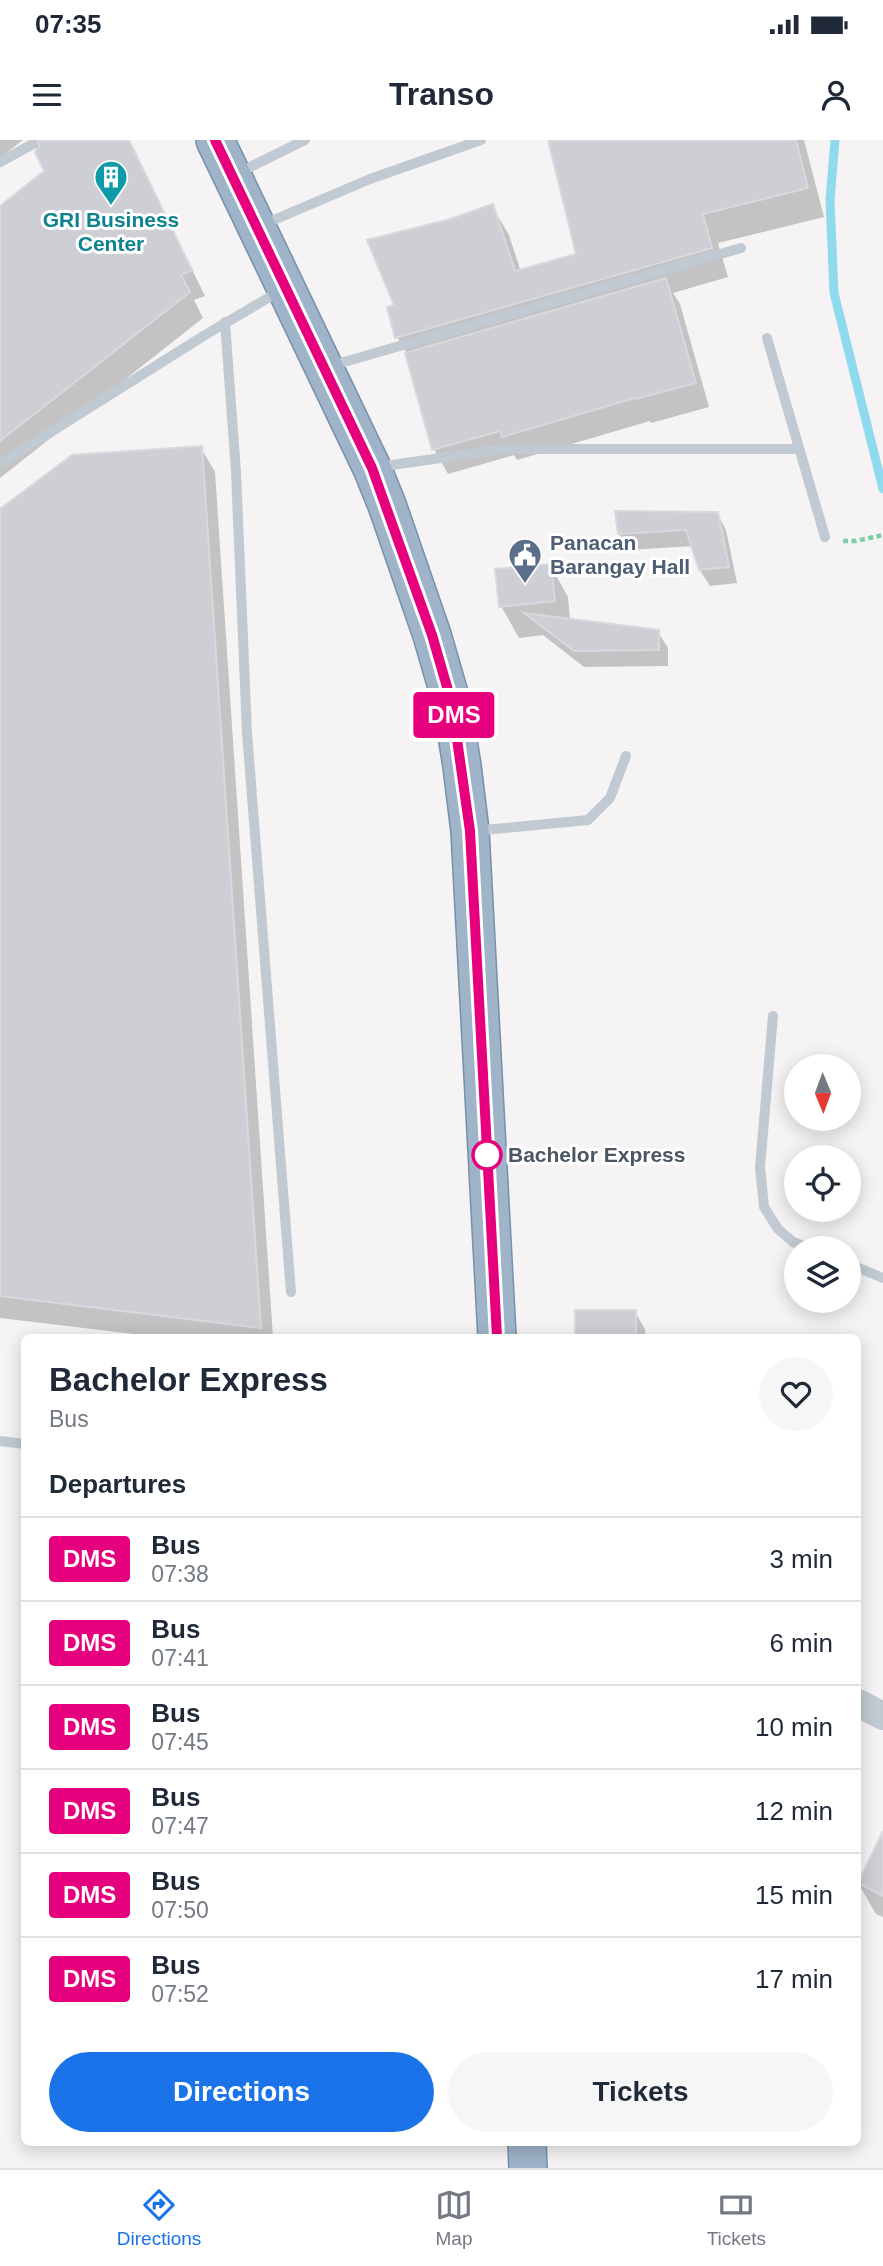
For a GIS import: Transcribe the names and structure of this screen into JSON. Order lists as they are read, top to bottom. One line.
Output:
{"places":{"building":["GRI Business Center"],"public building":["Panacan Barangay Hall"],"other":["Bachelor Express"]},"lines":["bus line DMS"],"north":"bottom","page":{"status":"07:35","header":"Transo","on_map":"DMS","heading":[["Bachelor Express","Bus"],"Departures"],"list":[{"mark":"DMS","name":"Bus","note":"07:38","value":"3 min"},{"mark":"DMS","name":"Bus","note":"07:41","value":"6 min"},{"mark":"DMS","name":"Bus","note":"07:45","value":"10 min"},{"mark":"DMS","name":"Bus","note":"07:47","value":"12 min"},{"mark":"DMS","name":"Bus","note":"07:50","value":"15 min"},{"mark":"DMS","name":"Bus","note":"07:52","value":"17 min"}],"buttons":["Directions","Tickets"],"tabs":["Directions","Map","Tickets"]}}
